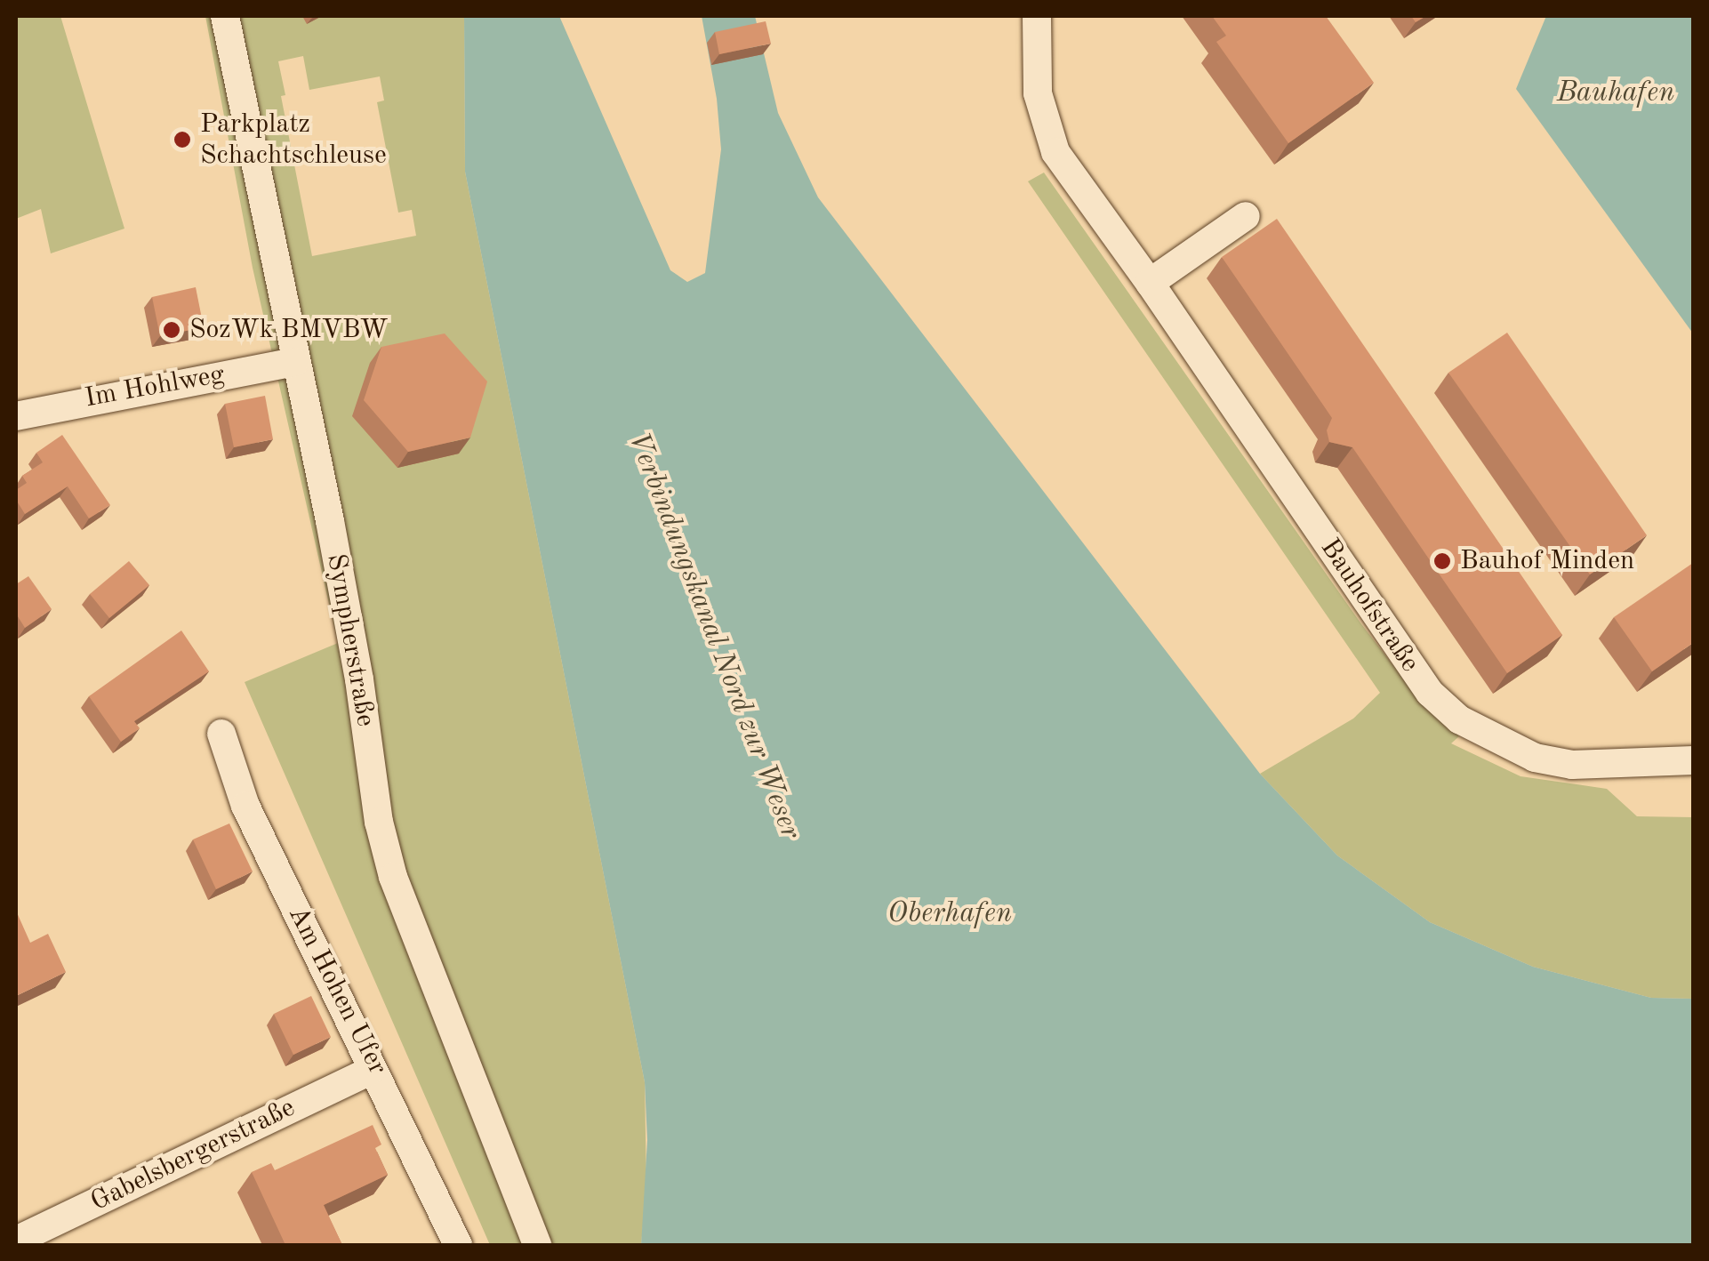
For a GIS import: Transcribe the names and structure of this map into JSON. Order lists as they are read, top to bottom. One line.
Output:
{"streets":{"street":["Im Hohlweg","Bauhofstraße","Sympherstraße","Am Hohen Ufer","Gabelsbergerstraße"]},"crossings":[["Im Hohlweg","Sympherstraße"],["Am Hohen Ufer","Gabelsbergerstraße"]],"water":["Bauhafen","Verbindungskanal Nord zur Weser","Oberhafen"],"places":["Parkplatz Schachtschleuse","SozWk BMVBW","Bauhof Minden"]}
